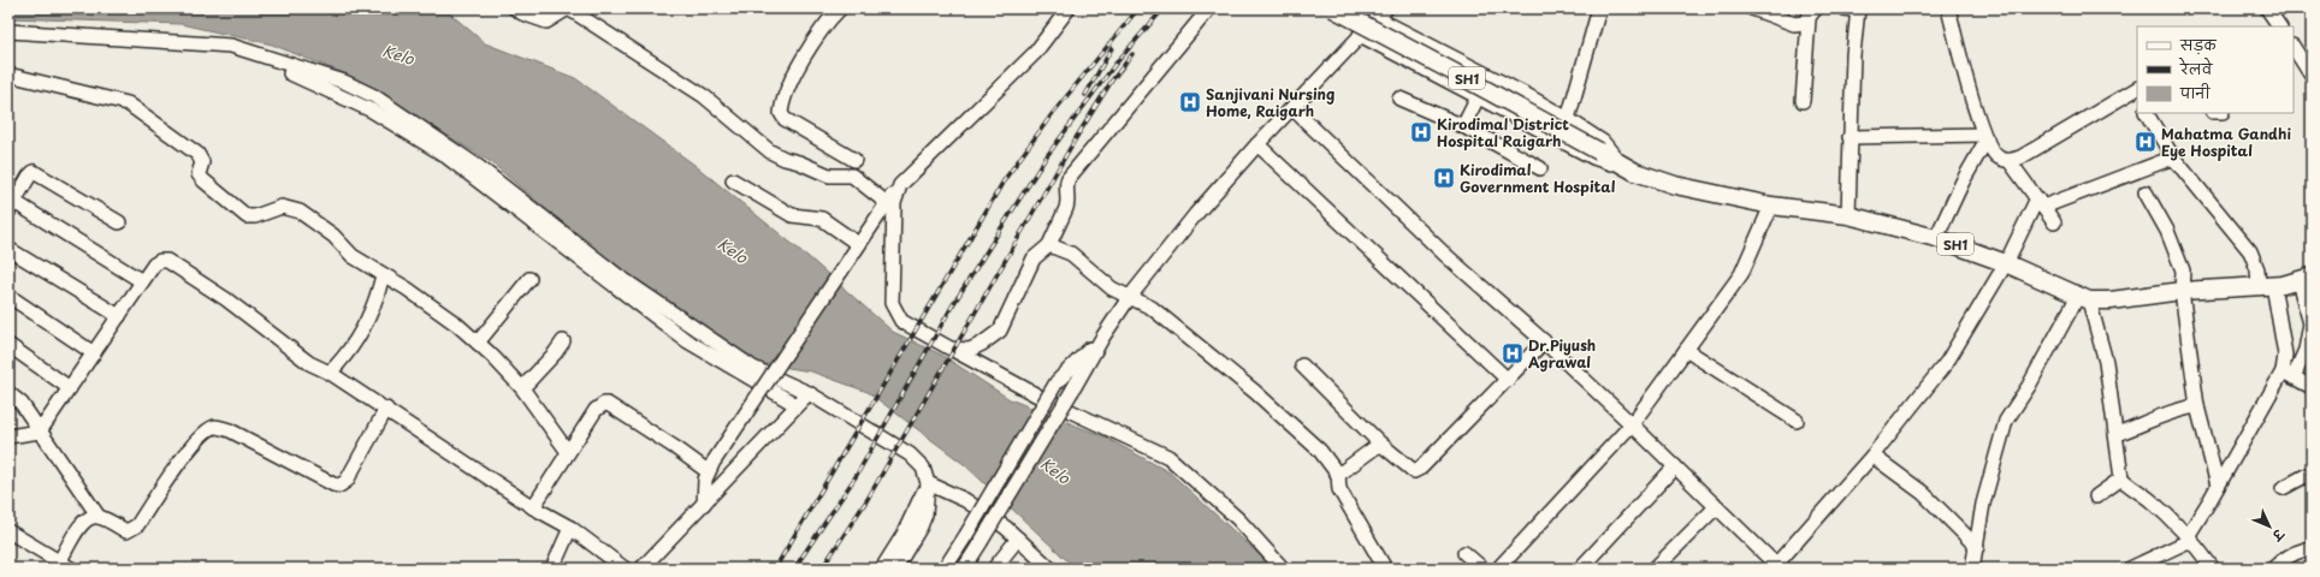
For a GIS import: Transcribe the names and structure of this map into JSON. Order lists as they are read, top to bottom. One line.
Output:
{"streets":{"main road":["SH1"]},"water":["Kelo"],"places":{"hospital":["Sanjivani Nursing Home, Raigarh","Kirodimal District Hospital Raigarh","Mahatma Gandhi Eye Hospital","Kirodimal Government Hospital","Dr.Piyush Agrawal"]},"legend":["सड़क","रेलवे","पानी"],"north":"bottom right"}
